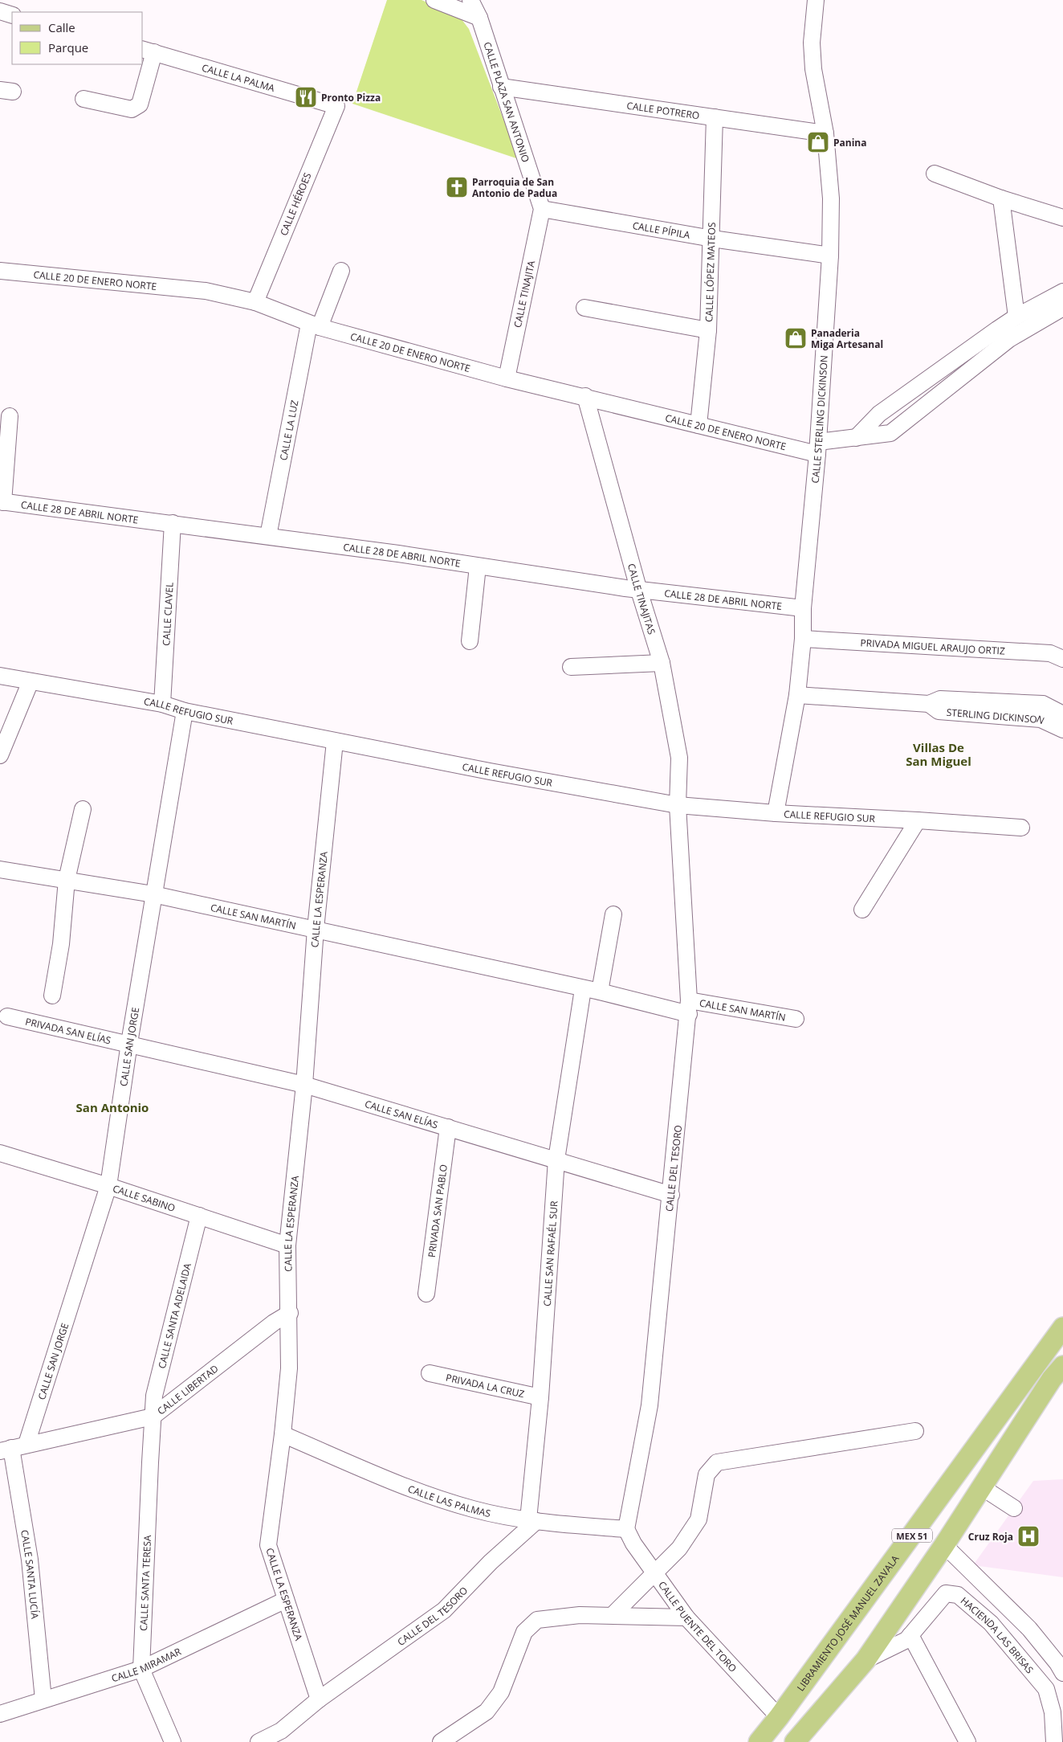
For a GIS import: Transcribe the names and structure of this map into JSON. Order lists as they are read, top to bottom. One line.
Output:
{"streets":{"main road":["MEX 51","LIBRAMIENTO JOSÉ MANUEL ZAVALA"],"street":["CALLE LA PALMA","CALLE PLAZA SAN ANTONIO","CALLE POTRERO","CALLE HÉROES","CALLE PÍPILA","CALLE LÓPEZ MATEOS","CALLE 20 DE ENERO NORTE","CALLE TINAJITA","CALLE STERLING DICKINSON","CALLE LA LUZ","CALLE 28 DE ABRIL NORTE","CALLE TINAJITAS","CALLE CLAVEL","PRIVADA MIGUEL ARAUJO ORTIZ","CALLE REFUGIO SUR","STERLING DICKINSON","CALLE LA ESPERANZA","CALLE SAN MARTÍN","PRIVADA SAN ELÍAS","CALLE SAN JORGE","CALLE SAN ELÍAS","CALLE DEL TESORO","CALLE SABINO","PRIVADA SAN PABLO","CALLE SAN RAFAÉL SUR","CALLE SANTA ADELAIDA","PRIVADA LA CRUZ","CALLE LIBERTAD","CALLE LAS PALMAS","CALLE SANTA LUCÍA","CALLE SANTA TERESA","CALLE PUENTE DEL TORO","HACIENDA LAS BRISAS","CALLE MIRAMAR"]},"crossings":[["CALLE LA PALMA","CALLE HÉROES"],["CALLE PLAZA SAN ANTONIO","CALLE POTRERO"],["CALLE PLAZA SAN ANTONIO","CALLE PÍPILA"],["CALLE PLAZA SAN ANTONIO","CALLE TINAJITA"],["CALLE POTRERO","CALLE LÓPEZ MATEOS"],["CALLE POTRERO","CALLE STERLING DICKINSON"],["CALLE HÉROES","CALLE 20 DE ENERO NORTE"],["CALLE PÍPILA","CALLE LÓPEZ MATEOS"],["CALLE PÍPILA","CALLE TINAJITA"],["CALLE PÍPILA","CALLE STERLING DICKINSON"],["CALLE LÓPEZ MATEOS","CALLE 20 DE ENERO NORTE"],["CALLE 20 DE ENERO NORTE","CALLE TINAJITA"],["CALLE 20 DE ENERO NORTE","CALLE STERLING DICKINSON"],["CALLE 20 DE ENERO NORTE","CALLE LA LUZ"],["CALLE 20 DE ENERO NORTE","CALLE TINAJITAS"],["CALLE STERLING DICKINSON","CALLE 28 DE ABRIL NORTE"],["CALLE STERLING DICKINSON","PRIVADA MIGUEL ARAUJO ORTIZ"],["CALLE STERLING DICKINSON","CALLE REFUGIO SUR"],["CALLE STERLING DICKINSON","STERLING DICKINSON"],["CALLE LA LUZ","CALLE 28 DE ABRIL NORTE"],["CALLE 28 DE ABRIL NORTE","CALLE TINAJITAS"],["CALLE 28 DE ABRIL NORTE","CALLE CLAVEL"],["CALLE TINAJITAS","CALLE REFUGIO SUR"],["CALLE TINAJITAS","CALLE DEL TESORO"],["CALLE CLAVEL","CALLE REFUGIO SUR"],["CALLE REFUGIO SUR","CALLE LA ESPERANZA"],["CALLE REFUGIO SUR","CALLE SAN JORGE"],["CALLE REFUGIO SUR","CALLE DEL TESORO"],["CALLE LA ESPERANZA","CALLE SAN MARTÍN"],["CALLE LA ESPERANZA","CALLE SAN ELÍAS"],["CALLE LA ESPERANZA","CALLE DEL TESORO"],["CALLE LA ESPERANZA","CALLE SABINO"],["CALLE LA ESPERANZA","CALLE LIBERTAD"],["CALLE LA ESPERANZA","CALLE LAS PALMAS"],["CALLE LA ESPERANZA","CALLE MIRAMAR"],["CALLE SAN MARTÍN","CALLE SAN JORGE"],["CALLE SAN MARTÍN","CALLE DEL TESORO"],["CALLE SAN MARTÍN","CALLE SAN RAFAÉL SUR"],["PRIVADA SAN ELÍAS","CALLE SAN JORGE"],["PRIVADA SAN ELÍAS","CALLE SAN ELÍAS"],["CALLE SAN JORGE","CALLE SAN ELÍAS"],["CALLE SAN JORGE","CALLE SABINO"],["CALLE SAN JORGE","CALLE LIBERTAD"],["CALLE SAN ELÍAS","CALLE DEL TESORO"],["CALLE SAN ELÍAS","PRIVADA SAN PABLO"],["CALLE SAN ELÍAS","CALLE SAN RAFAÉL SUR"],["CALLE DEL TESORO","CALLE SAN RAFAÉL SUR"],["CALLE DEL TESORO","CALLE LAS PALMAS"],["CALLE DEL TESORO","CALLE PUENTE DEL TORO"],["CALLE SABINO","CALLE SANTA ADELAIDA"],["CALLE SAN RAFAÉL SUR","PRIVADA LA CRUZ"],["CALLE SAN RAFAÉL SUR","CALLE LAS PALMAS"],["CALLE SANTA ADELAIDA","CALLE LIBERTAD"],["CALLE SANTA ADELAIDA","CALLE SANTA TERESA"],["CALLE LIBERTAD","CALLE SANTA LUCÍA"],["CALLE LIBERTAD","CALLE SANTA TERESA"],["CALLE LAS PALMAS","CALLE PUENTE DEL TORO"],["MEX 51","HACIENDA LAS BRISAS"],["CALLE SANTA LUCÍA","CALLE MIRAMAR"],["CALLE SANTA TERESA","CALLE MIRAMAR"],["LIBRAMIENTO JOSÉ MANUEL ZAVALA","CALLE PUENTE DEL TORO"]],"districts":["Villas De San Miguel","San Antonio"],"places":{"restaurant":["Pronto Pizza"],"shop":["Panina","Panaderia Miga Artesanal"],"church":["Parroquia de San Antonio de Padua"],"hospital":["Cruz Roja"]},"legend":["Calle","Parque"]}
